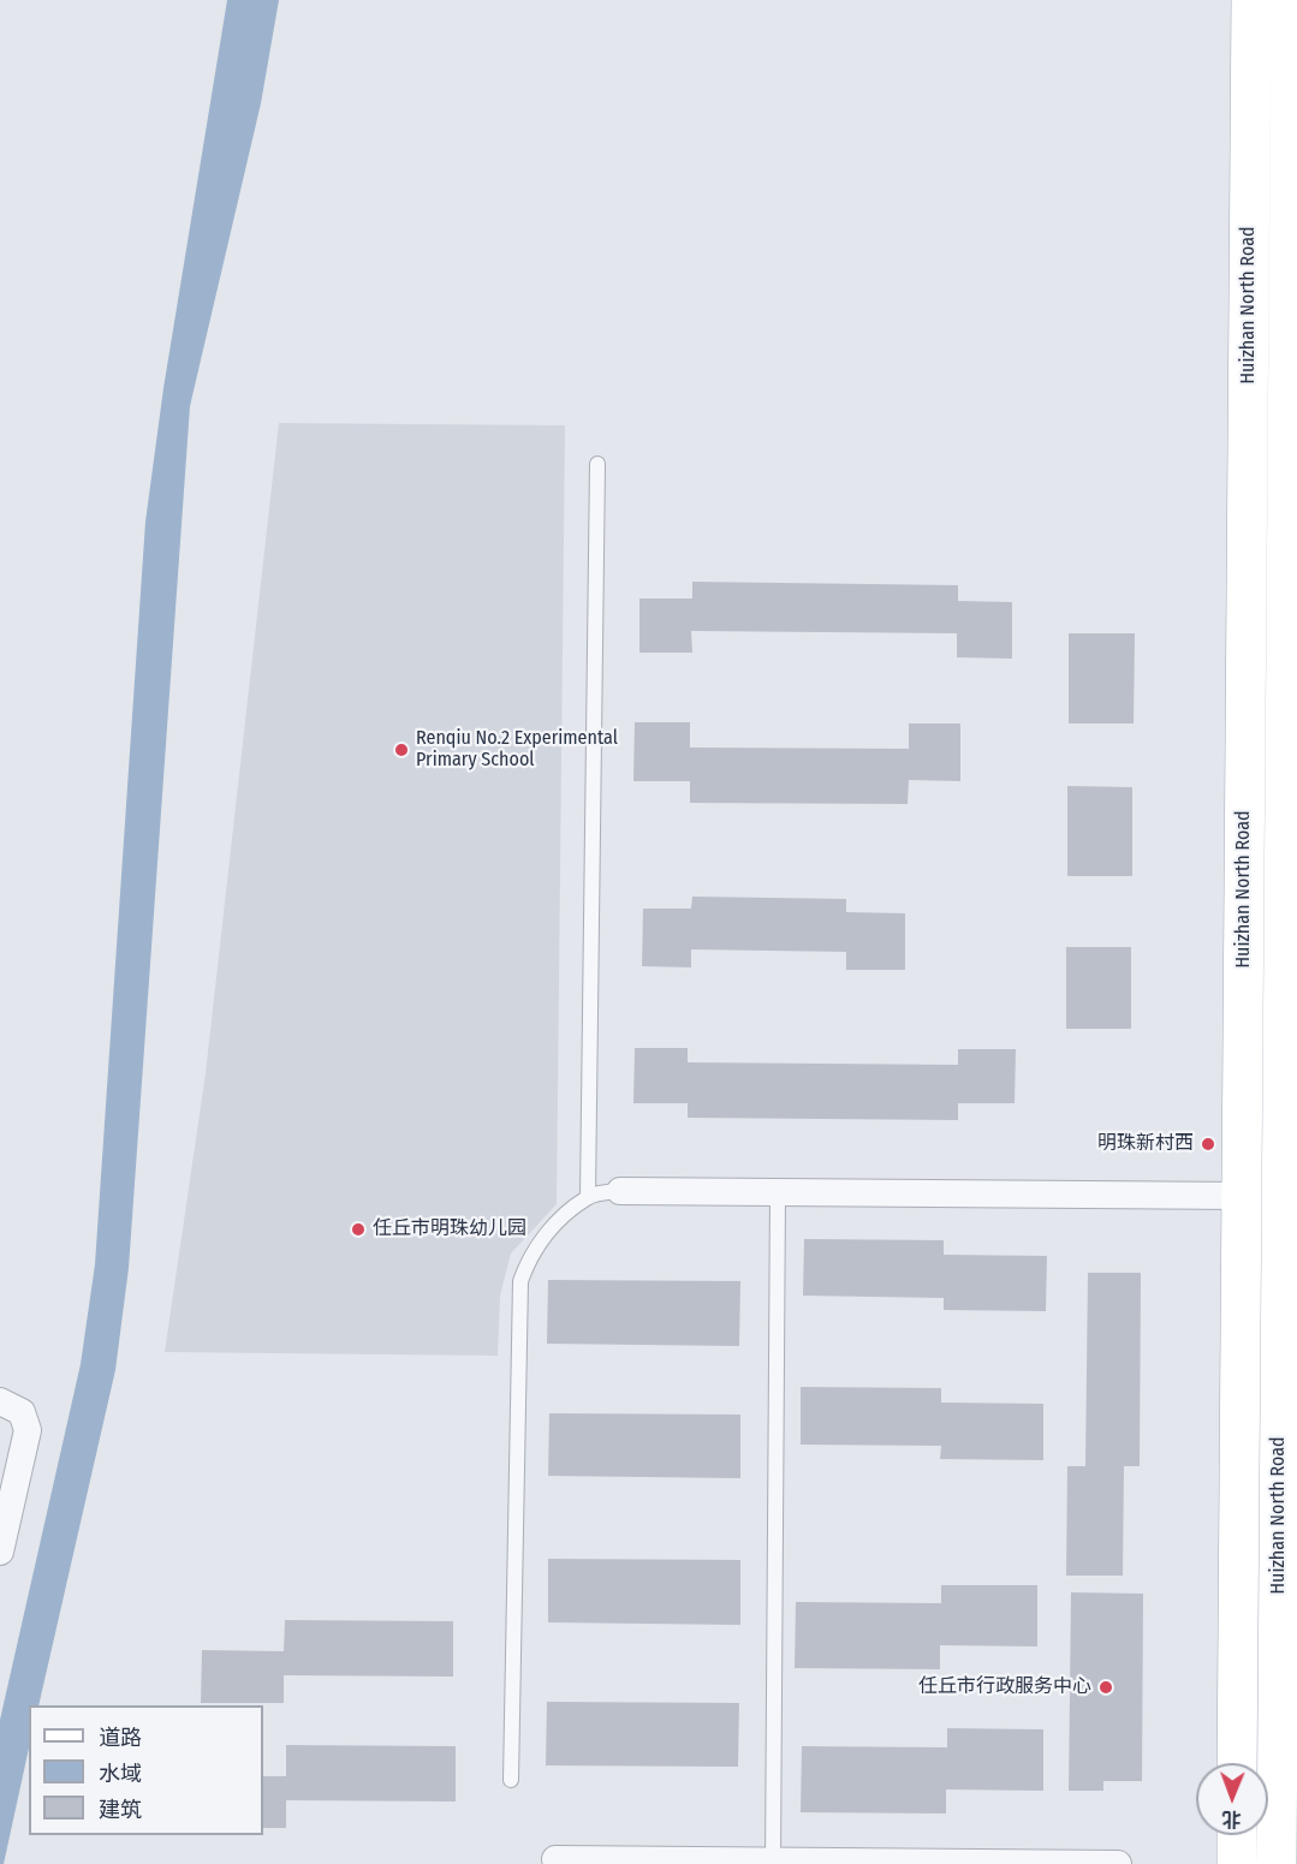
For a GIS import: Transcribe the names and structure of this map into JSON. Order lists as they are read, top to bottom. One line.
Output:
{"streets":{"main road":["Huizhan North Road"]},"places":["Renqiu No.2 Experimental Primary School","明珠新村西","任丘市明珠幼儿园","任丘市行政服务中心"],"legend":["道路","水域","建筑"],"north":"bottom"}
